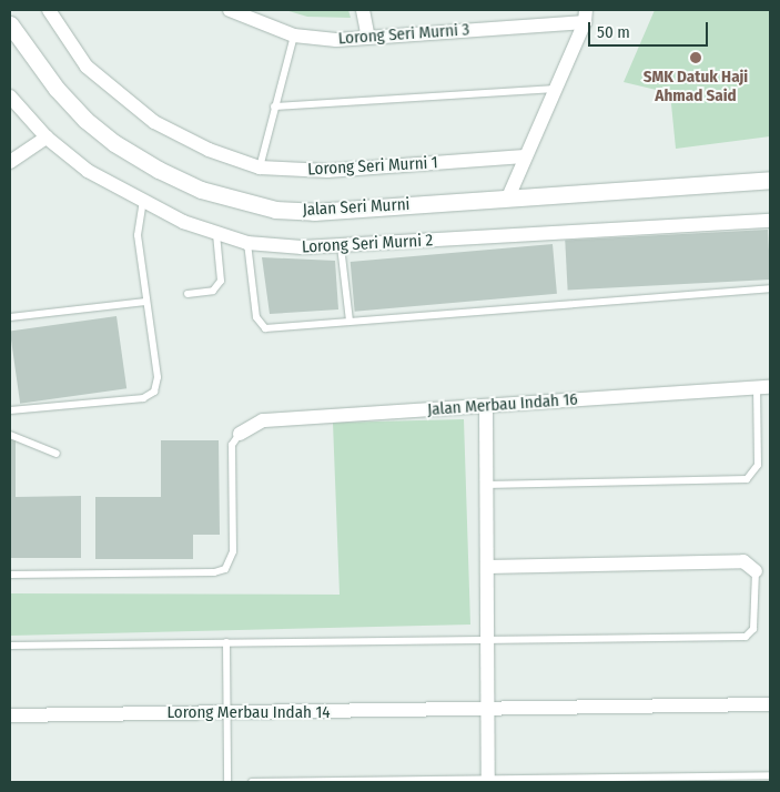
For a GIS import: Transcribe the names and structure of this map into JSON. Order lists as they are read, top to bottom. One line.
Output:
{"streets":{"street":["Lorong Seri Murni 3","Lorong Seri Murni 1","Jalan Seri Murni","Lorong Seri Murni 2","Jalan Merbau Indah 16","Lorong Merbau Indah 14"]},"places":["SMK Datuk Haji Ahmad Said"],"scale_bar":"50 m"}
